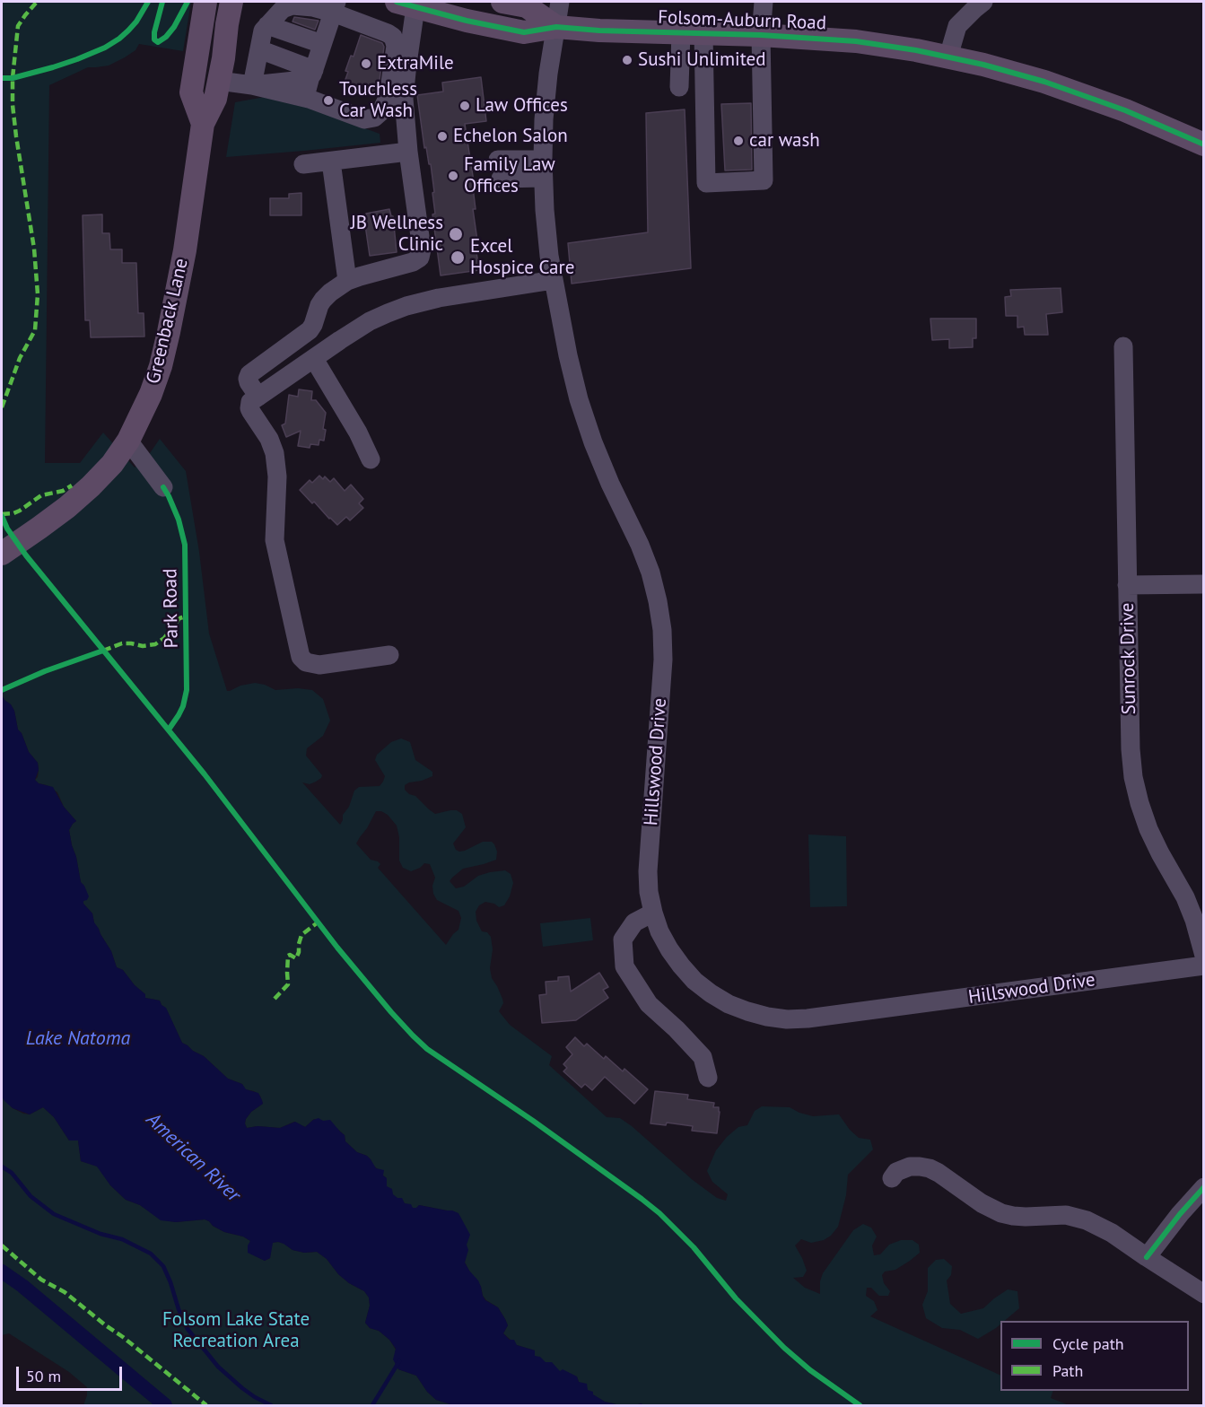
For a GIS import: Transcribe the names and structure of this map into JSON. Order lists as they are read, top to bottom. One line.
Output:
{"streets":{"main road":["Folsom-Auburn Road","Greenback Lane"],"street":["Sunrock Drive","Hillswood Drive"],"cycle path":["Park Road"]},"crossings":[["Folsom-Auburn Road","Hillswood Drive"]],"water":["Lake Natoma","American River"],"parks":["Folsom Lake State Recreation Area"],"places":["Sushi Unlimited","ExtraMile","Touchless Car Wash","Law Offices","Echelon Salon","car wash","Family Law Offices","JB Wellness Clinic","Excel Hospice Care"],"legend":["Cycle path","Path"],"scale_bar":"50 m"}
